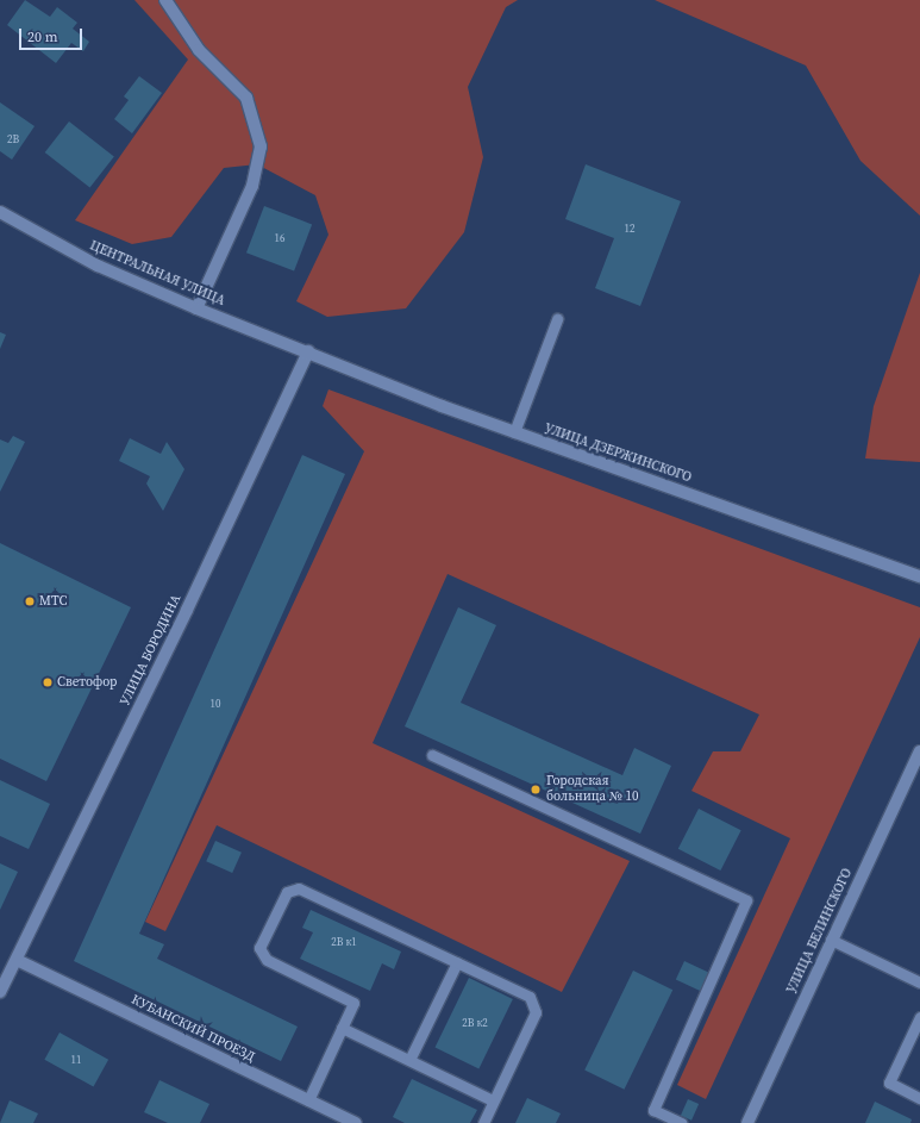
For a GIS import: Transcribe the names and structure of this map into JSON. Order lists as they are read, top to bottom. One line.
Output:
{"streets":{"street":["ЦЕНТРАЛЬНАЯ УЛИЦА","УЛИЦА ДЗЕРЖИНСКОГО","УЛИЦА БОРОДИНА","УЛИЦА БЕЛИНСКОГО","КУБАНСКИЙ ПРОЕЗД"]},"crossings":[["ЦЕНТРАЛЬНАЯ УЛИЦА","УЛИЦА ДЗЕРЖИНСКОГО"],["ЦЕНТРАЛЬНАЯ УЛИЦА","УЛИЦА БОРОДИНА"],["УЛИЦА ДЗЕРЖИНСКОГО","УЛИЦА БОРОДИНА"],["УЛИЦА БОРОДИНА","КУБАНСКИЙ ПРОЕЗД"]],"places":["МТС","Светофор","Городская больница № 10"],"house_numbers":["2В","12","16","10","2В к1","2В к2","11"],"scale_bar":"20 m"}
